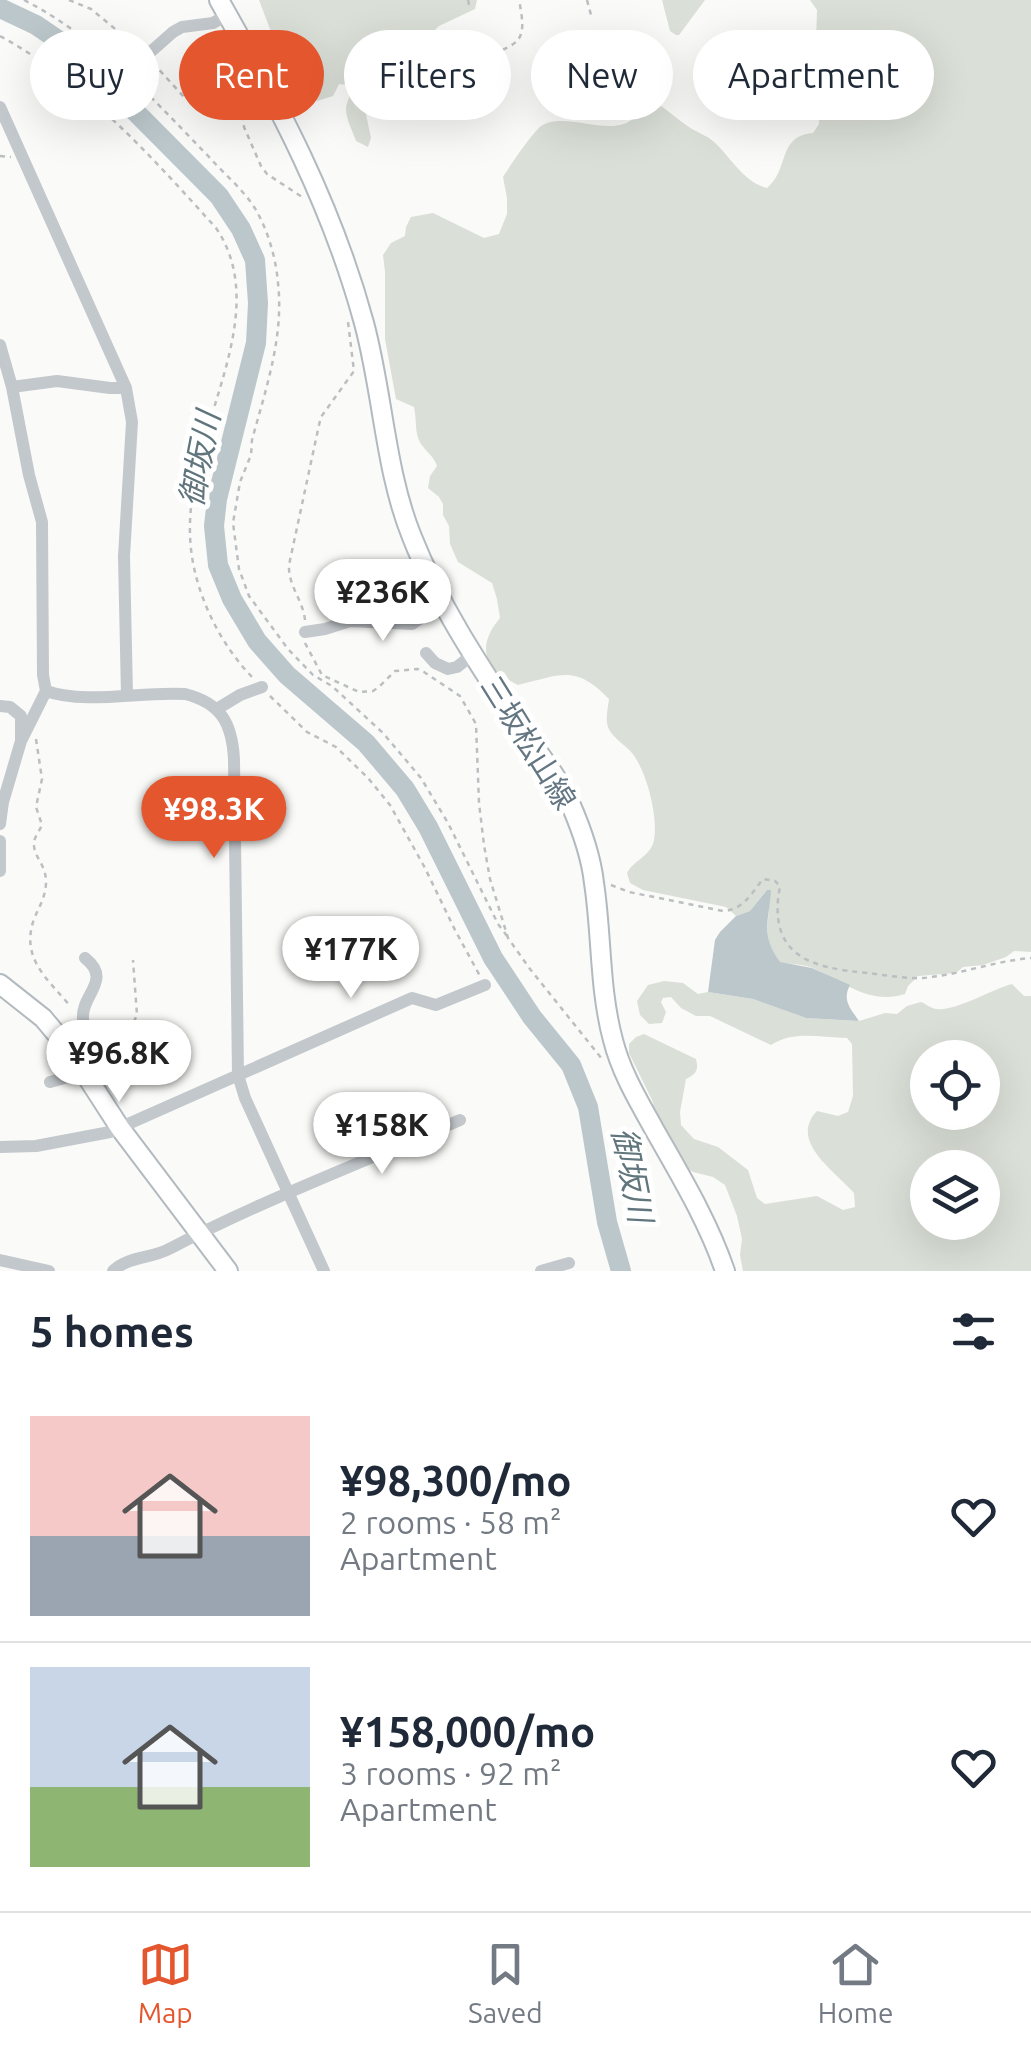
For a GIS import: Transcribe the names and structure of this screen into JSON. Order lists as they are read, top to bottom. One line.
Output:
{"streets":{"main road":["三坂松山線"]},"water":["御坂川"],"page":{"chip":["Buy","Rent","Filters","New","Apartment"],"price":["¥236K","¥98.3K","¥177K","¥96.8K","¥158K"],"heading":"5 homes","list":[{"name":"¥98,300/mo","note":"2 rooms · 58 m² · Apartment"},{"name":"¥158,000/mo","note":"3 rooms · 92 m² · Apartment"}],"tabs":["Map","Saved","Home"]}}
